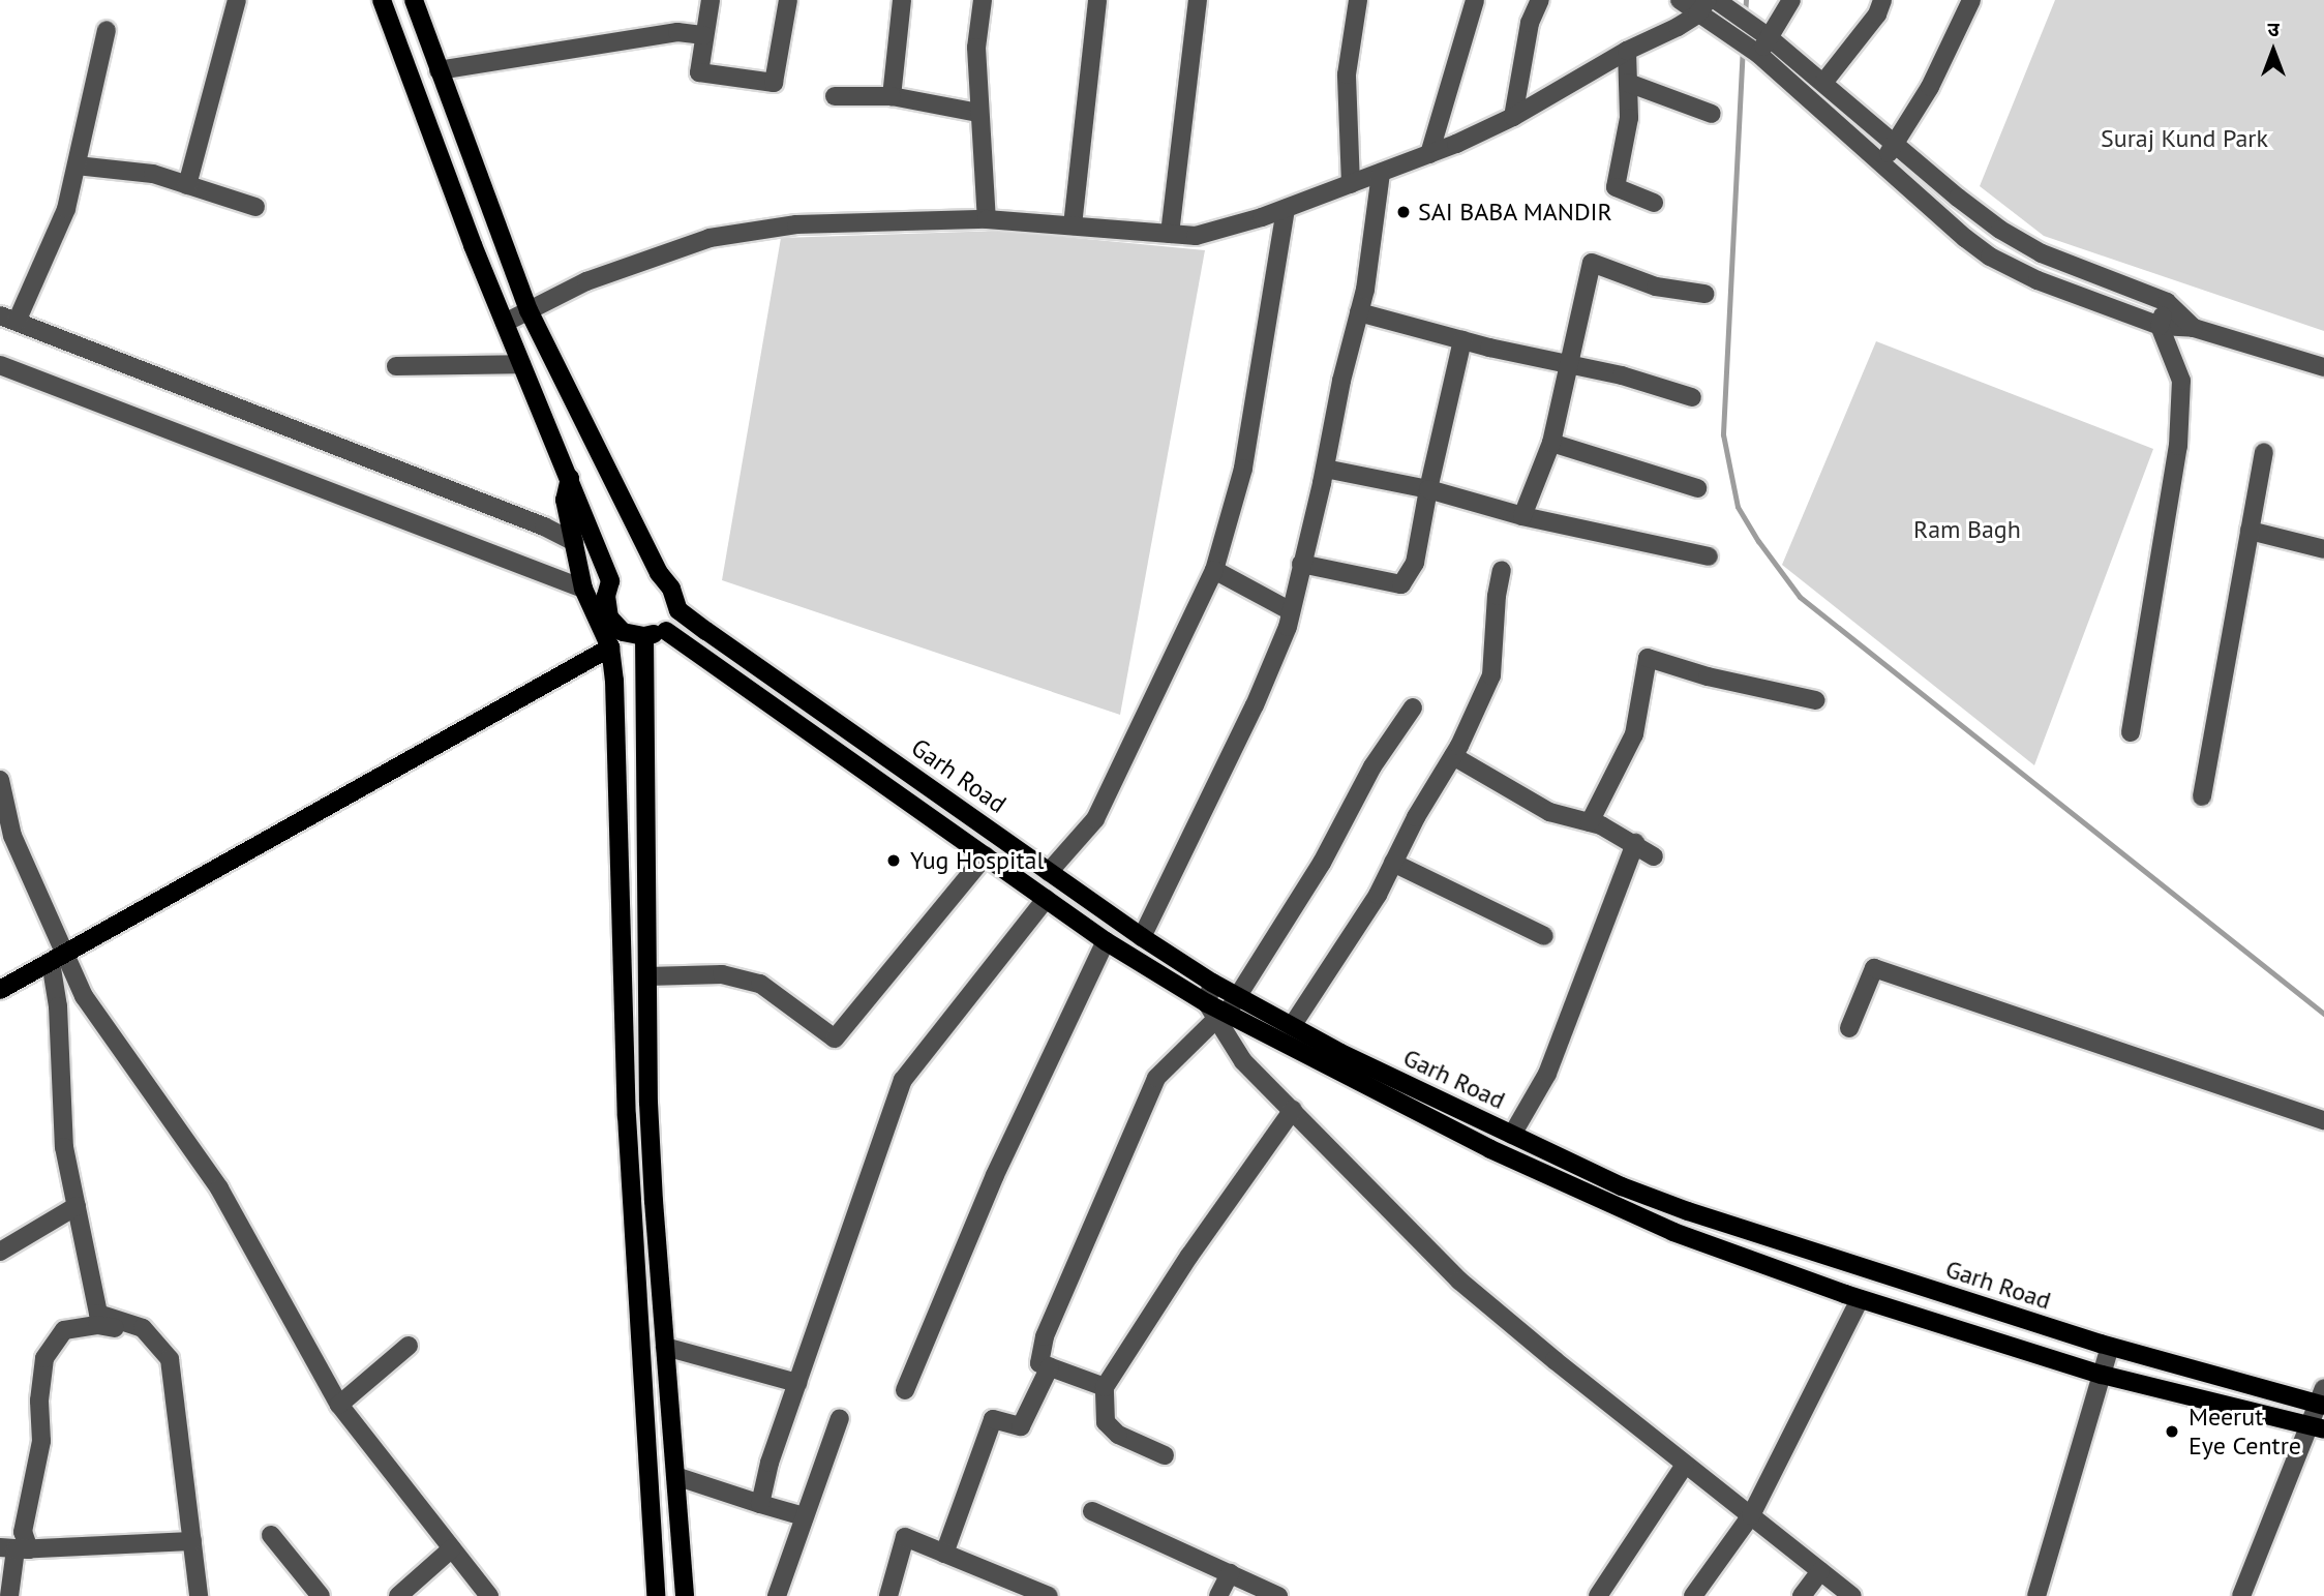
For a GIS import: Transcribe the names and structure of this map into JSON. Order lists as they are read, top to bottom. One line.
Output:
{"streets":{"main road":["Garh Road"]},"parks":["Suraj Kund Park","Ram Bagh"],"places":["SAI BABA MANDIR","Yug Hospital","Meerut Eye Centre"],"north":"top"}
